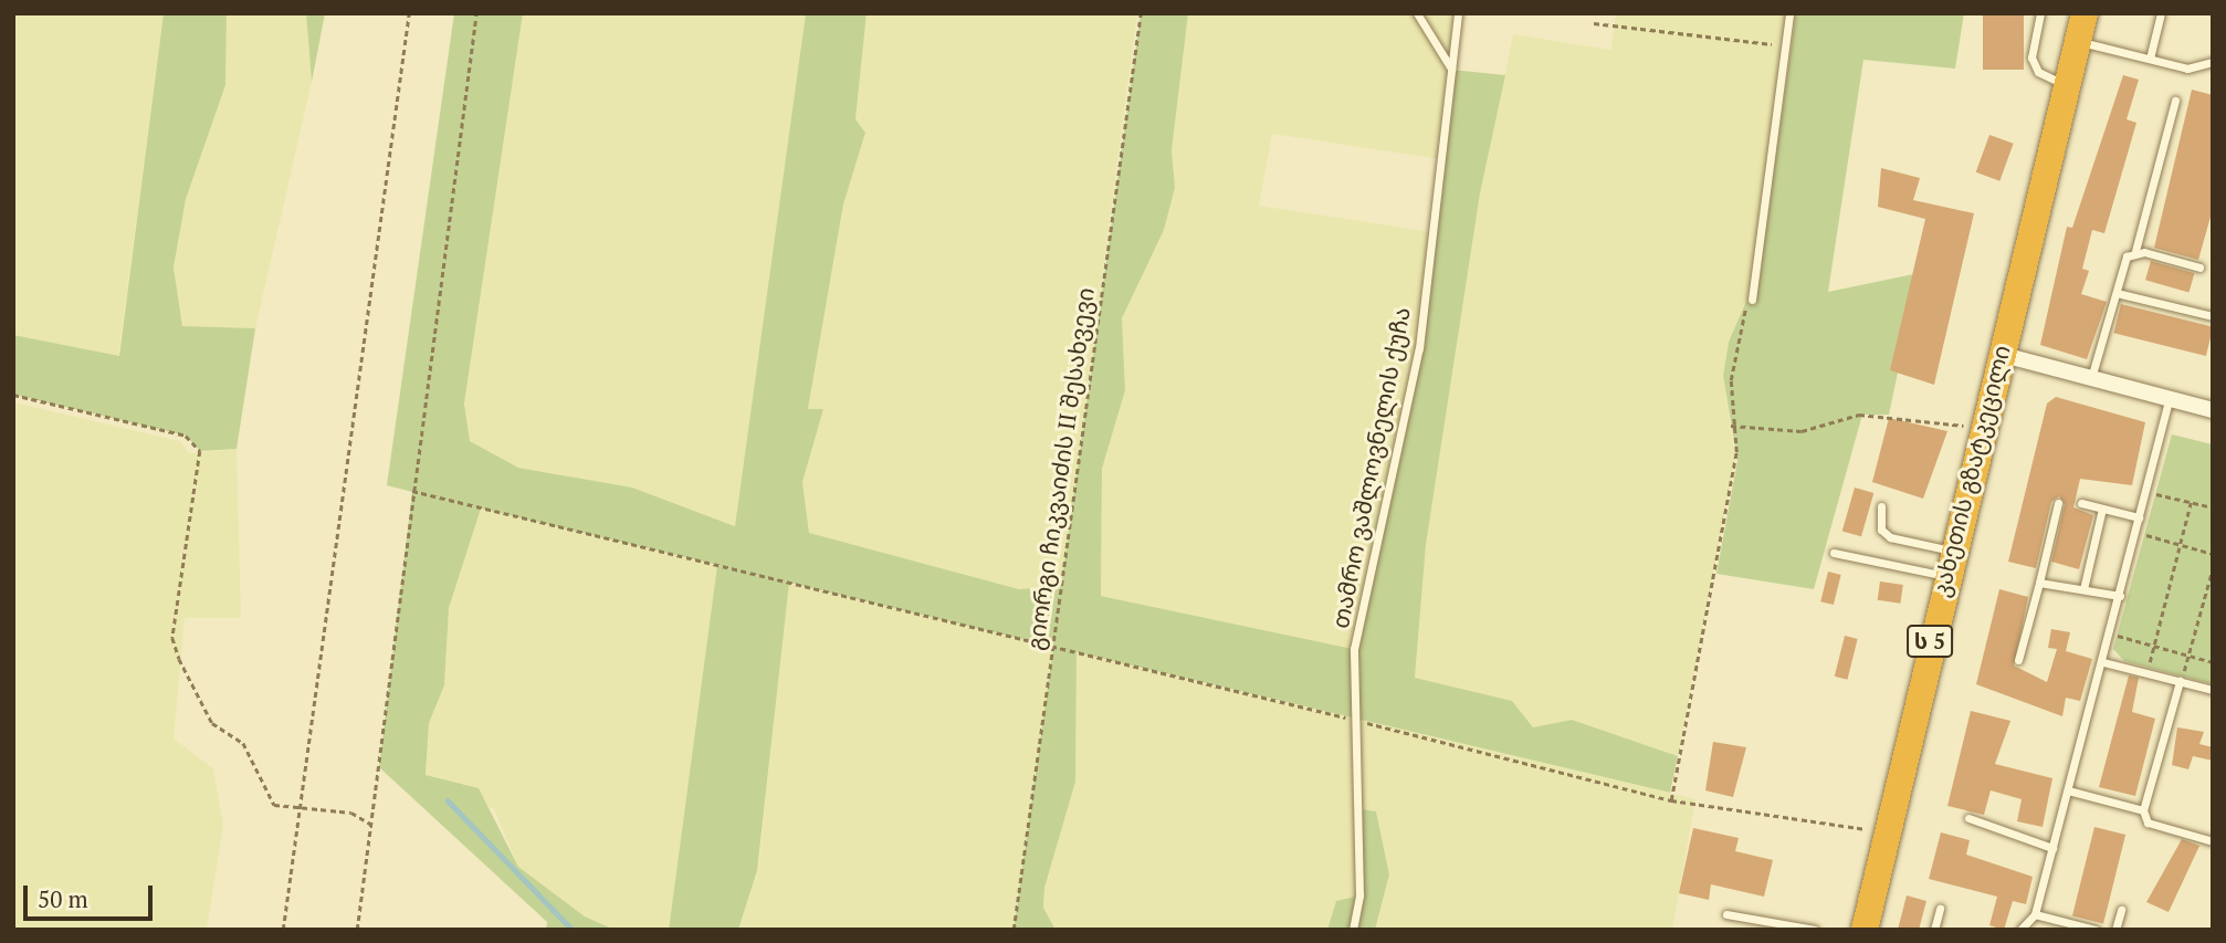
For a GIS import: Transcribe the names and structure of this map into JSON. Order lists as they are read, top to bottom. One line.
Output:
{"streets":{"highway":["კახეთის გზატკეცილი","ს 5"],"lane":["თამრო ვაშლოვნელის ქუჩა"],"path":["გიორგი ჩიკვაიძის II შესახვევი"]},"scale_bar":"50 m"}
